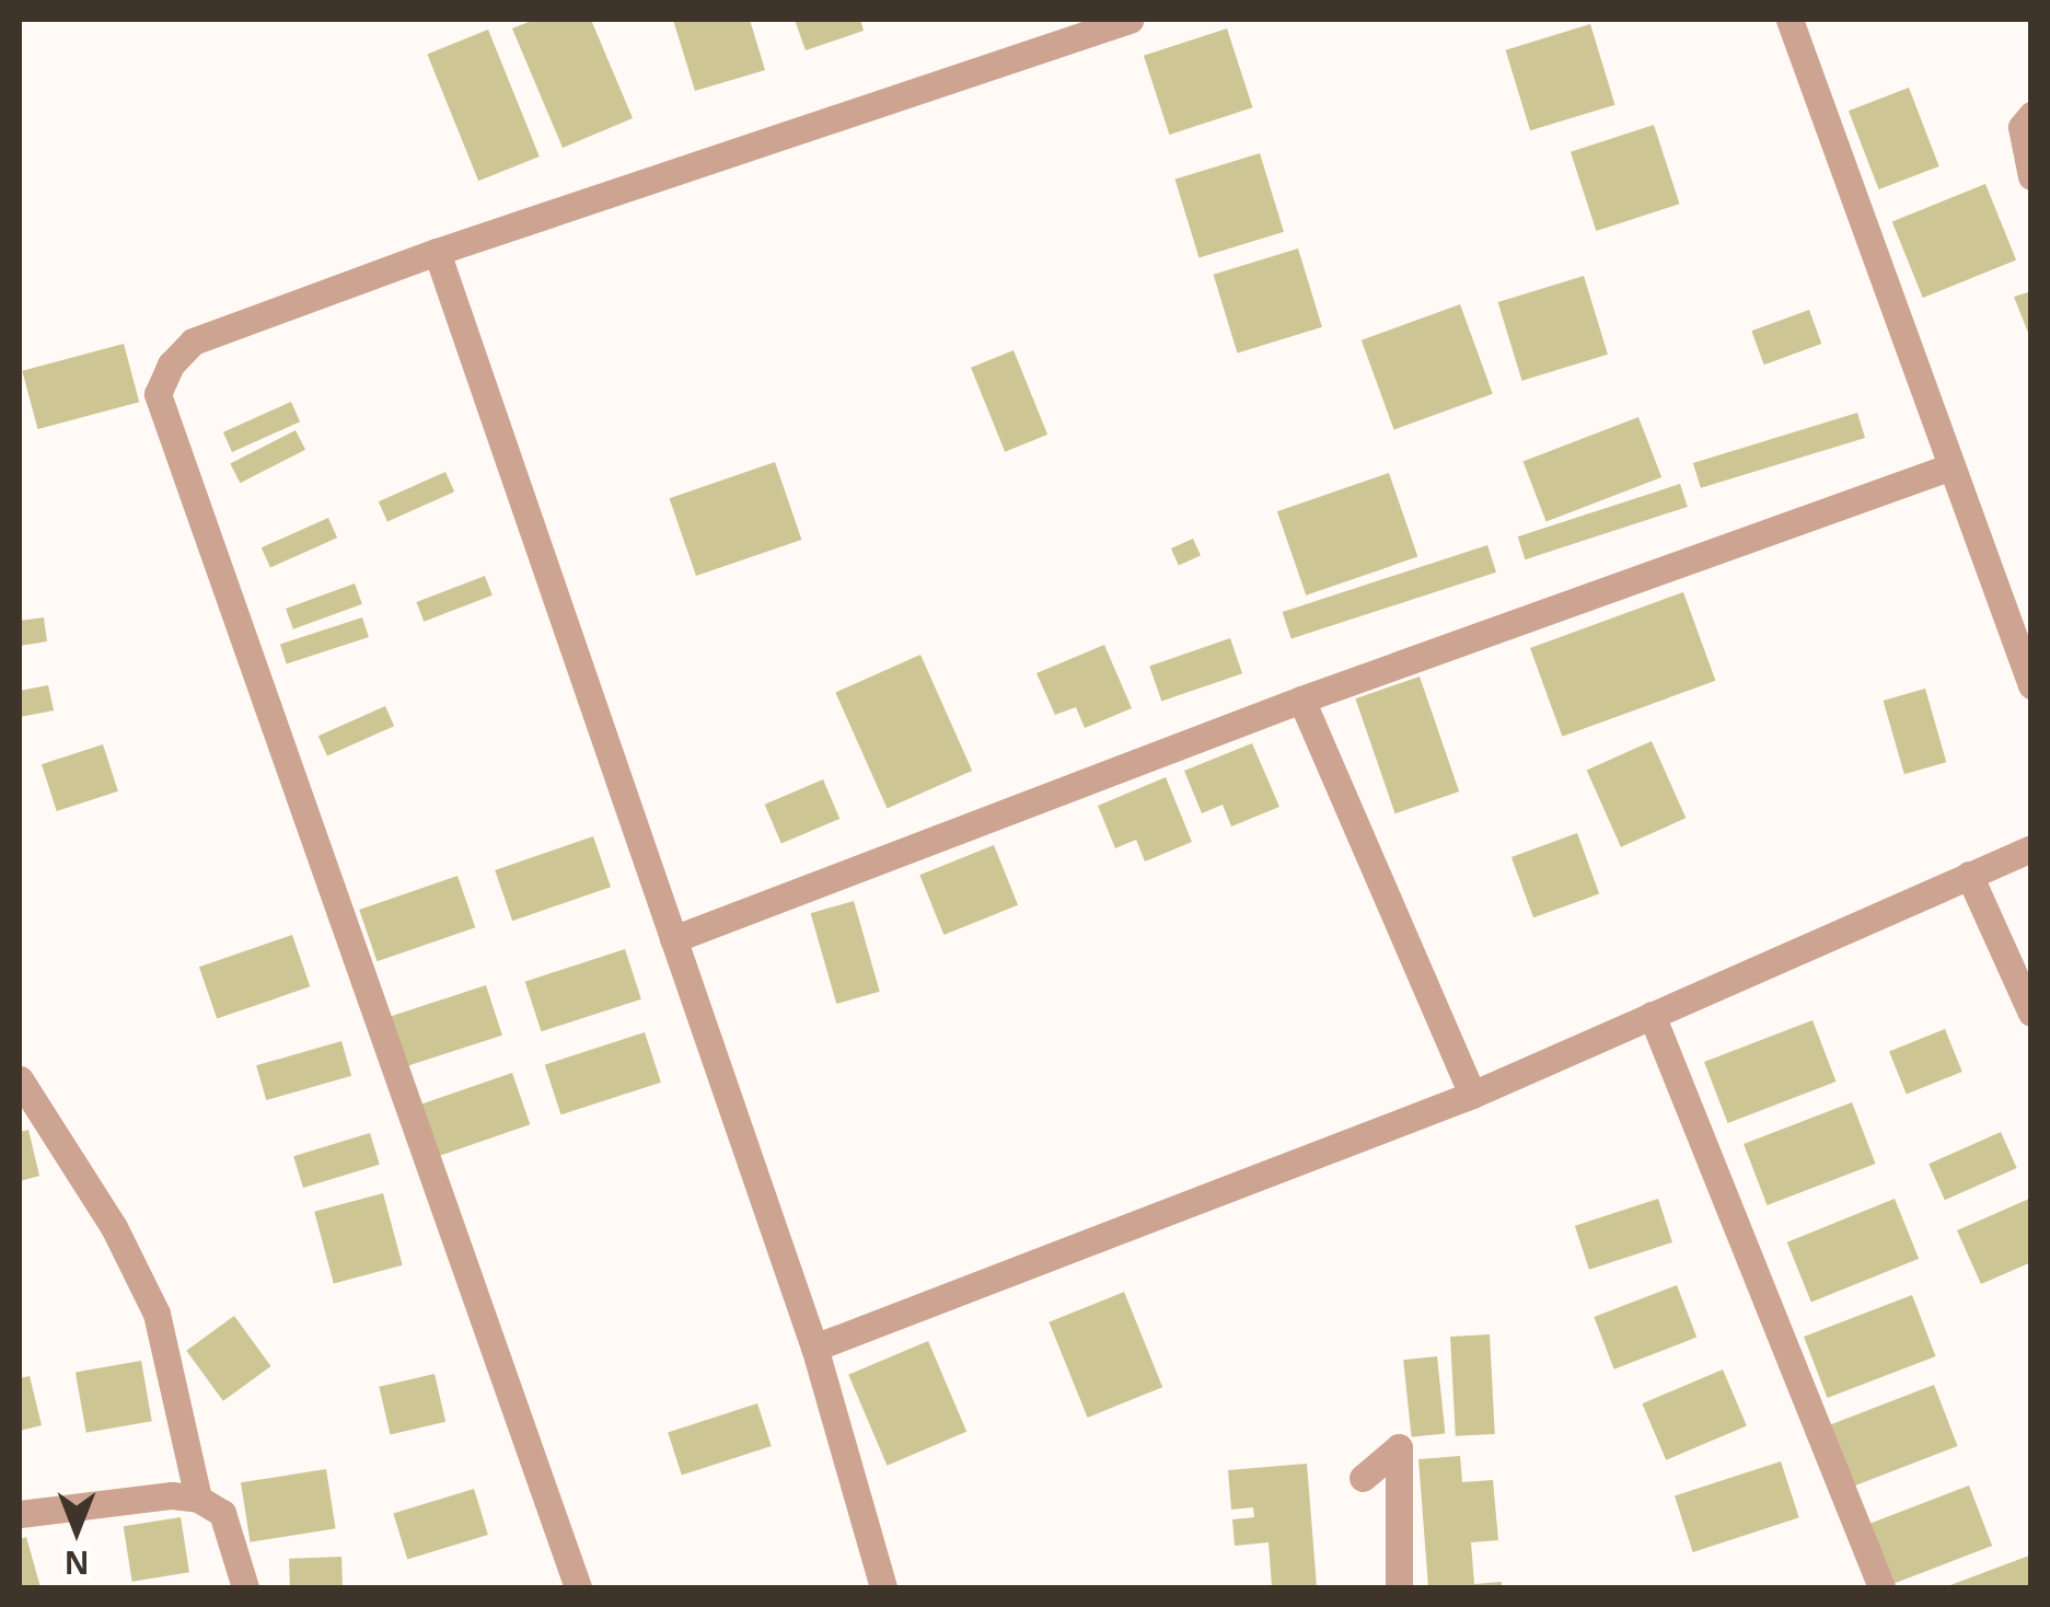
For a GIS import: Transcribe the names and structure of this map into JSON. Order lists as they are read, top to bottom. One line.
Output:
{"north":"bottom"}
